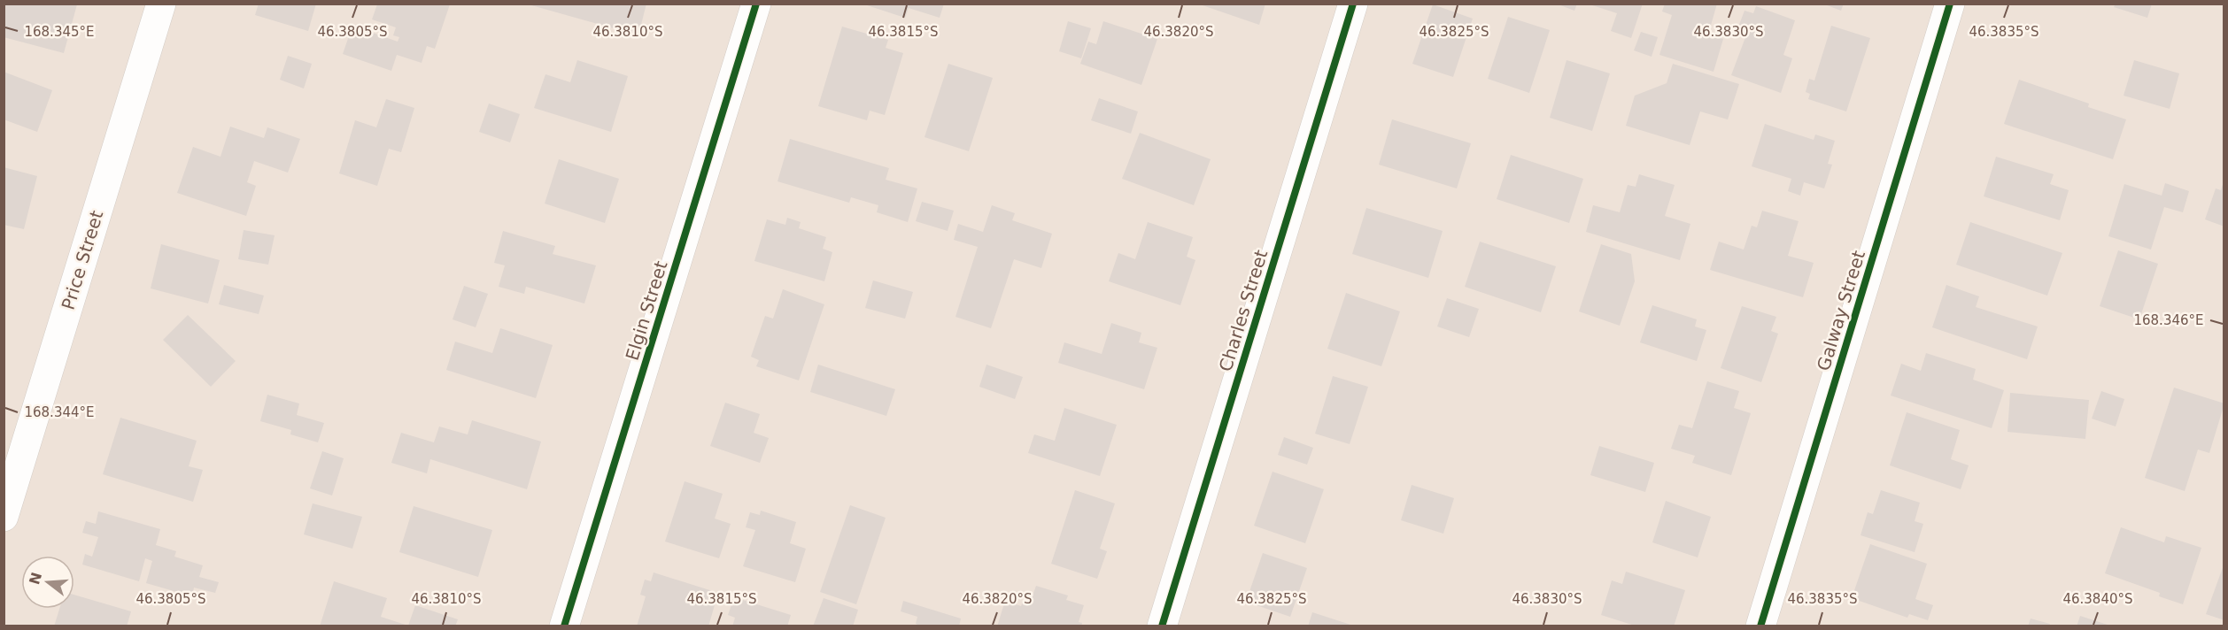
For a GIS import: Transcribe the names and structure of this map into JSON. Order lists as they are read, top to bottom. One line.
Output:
{"streets":{"street":["Price Street","Elgin Street","Charles Street","Galway Street"]},"north":"left","coordinates":["46.3805°S","46.3810°S","46.3815°S","46.3820°S","46.3825°S","46.3830°S","46.3835°S","168.345°E","168.346°E","168.344°E","46.3840°S"]}
